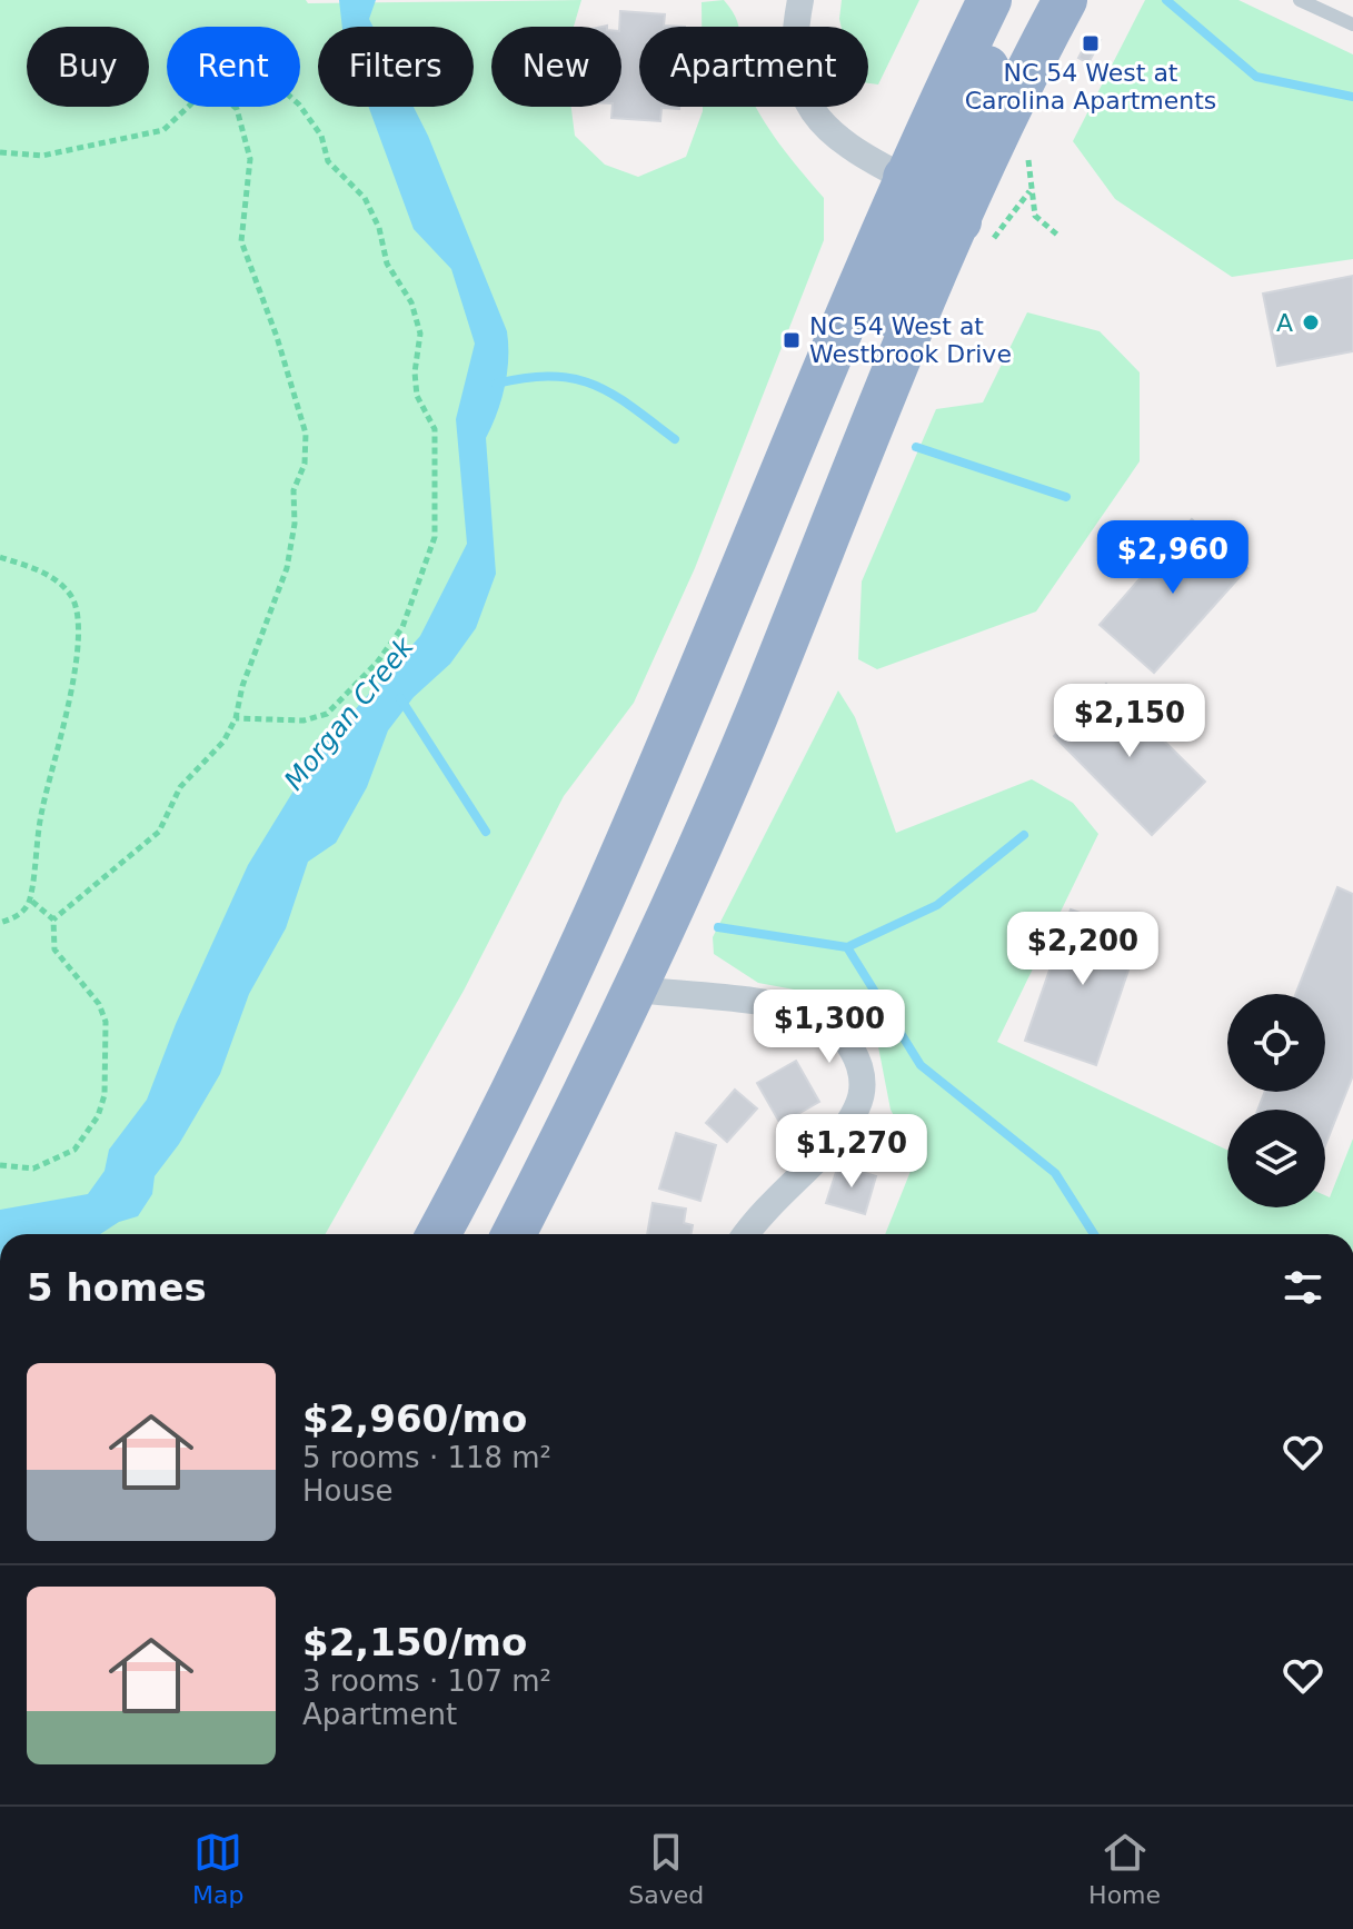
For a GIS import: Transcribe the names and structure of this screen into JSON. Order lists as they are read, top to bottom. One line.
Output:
{"water":["Morgan Creek"],"places":{"transit":["NC 54 West at Carolina Apartments","NC 54 West at Westbrook Drive"],"other":["A"]},"page":{"chip":["Buy","Rent","Filters","New","Apartment"],"price":["$2,960","$2,150","$2,200","$1,300","$1,270"],"heading":"5 homes","list":[{"name":"$2,960/mo","note":"5 rooms · 118 m² · House"},{"name":"$2,150/mo","note":"3 rooms · 107 m² · Apartment"}],"tabs":["Map","Saved","Home"]}}
